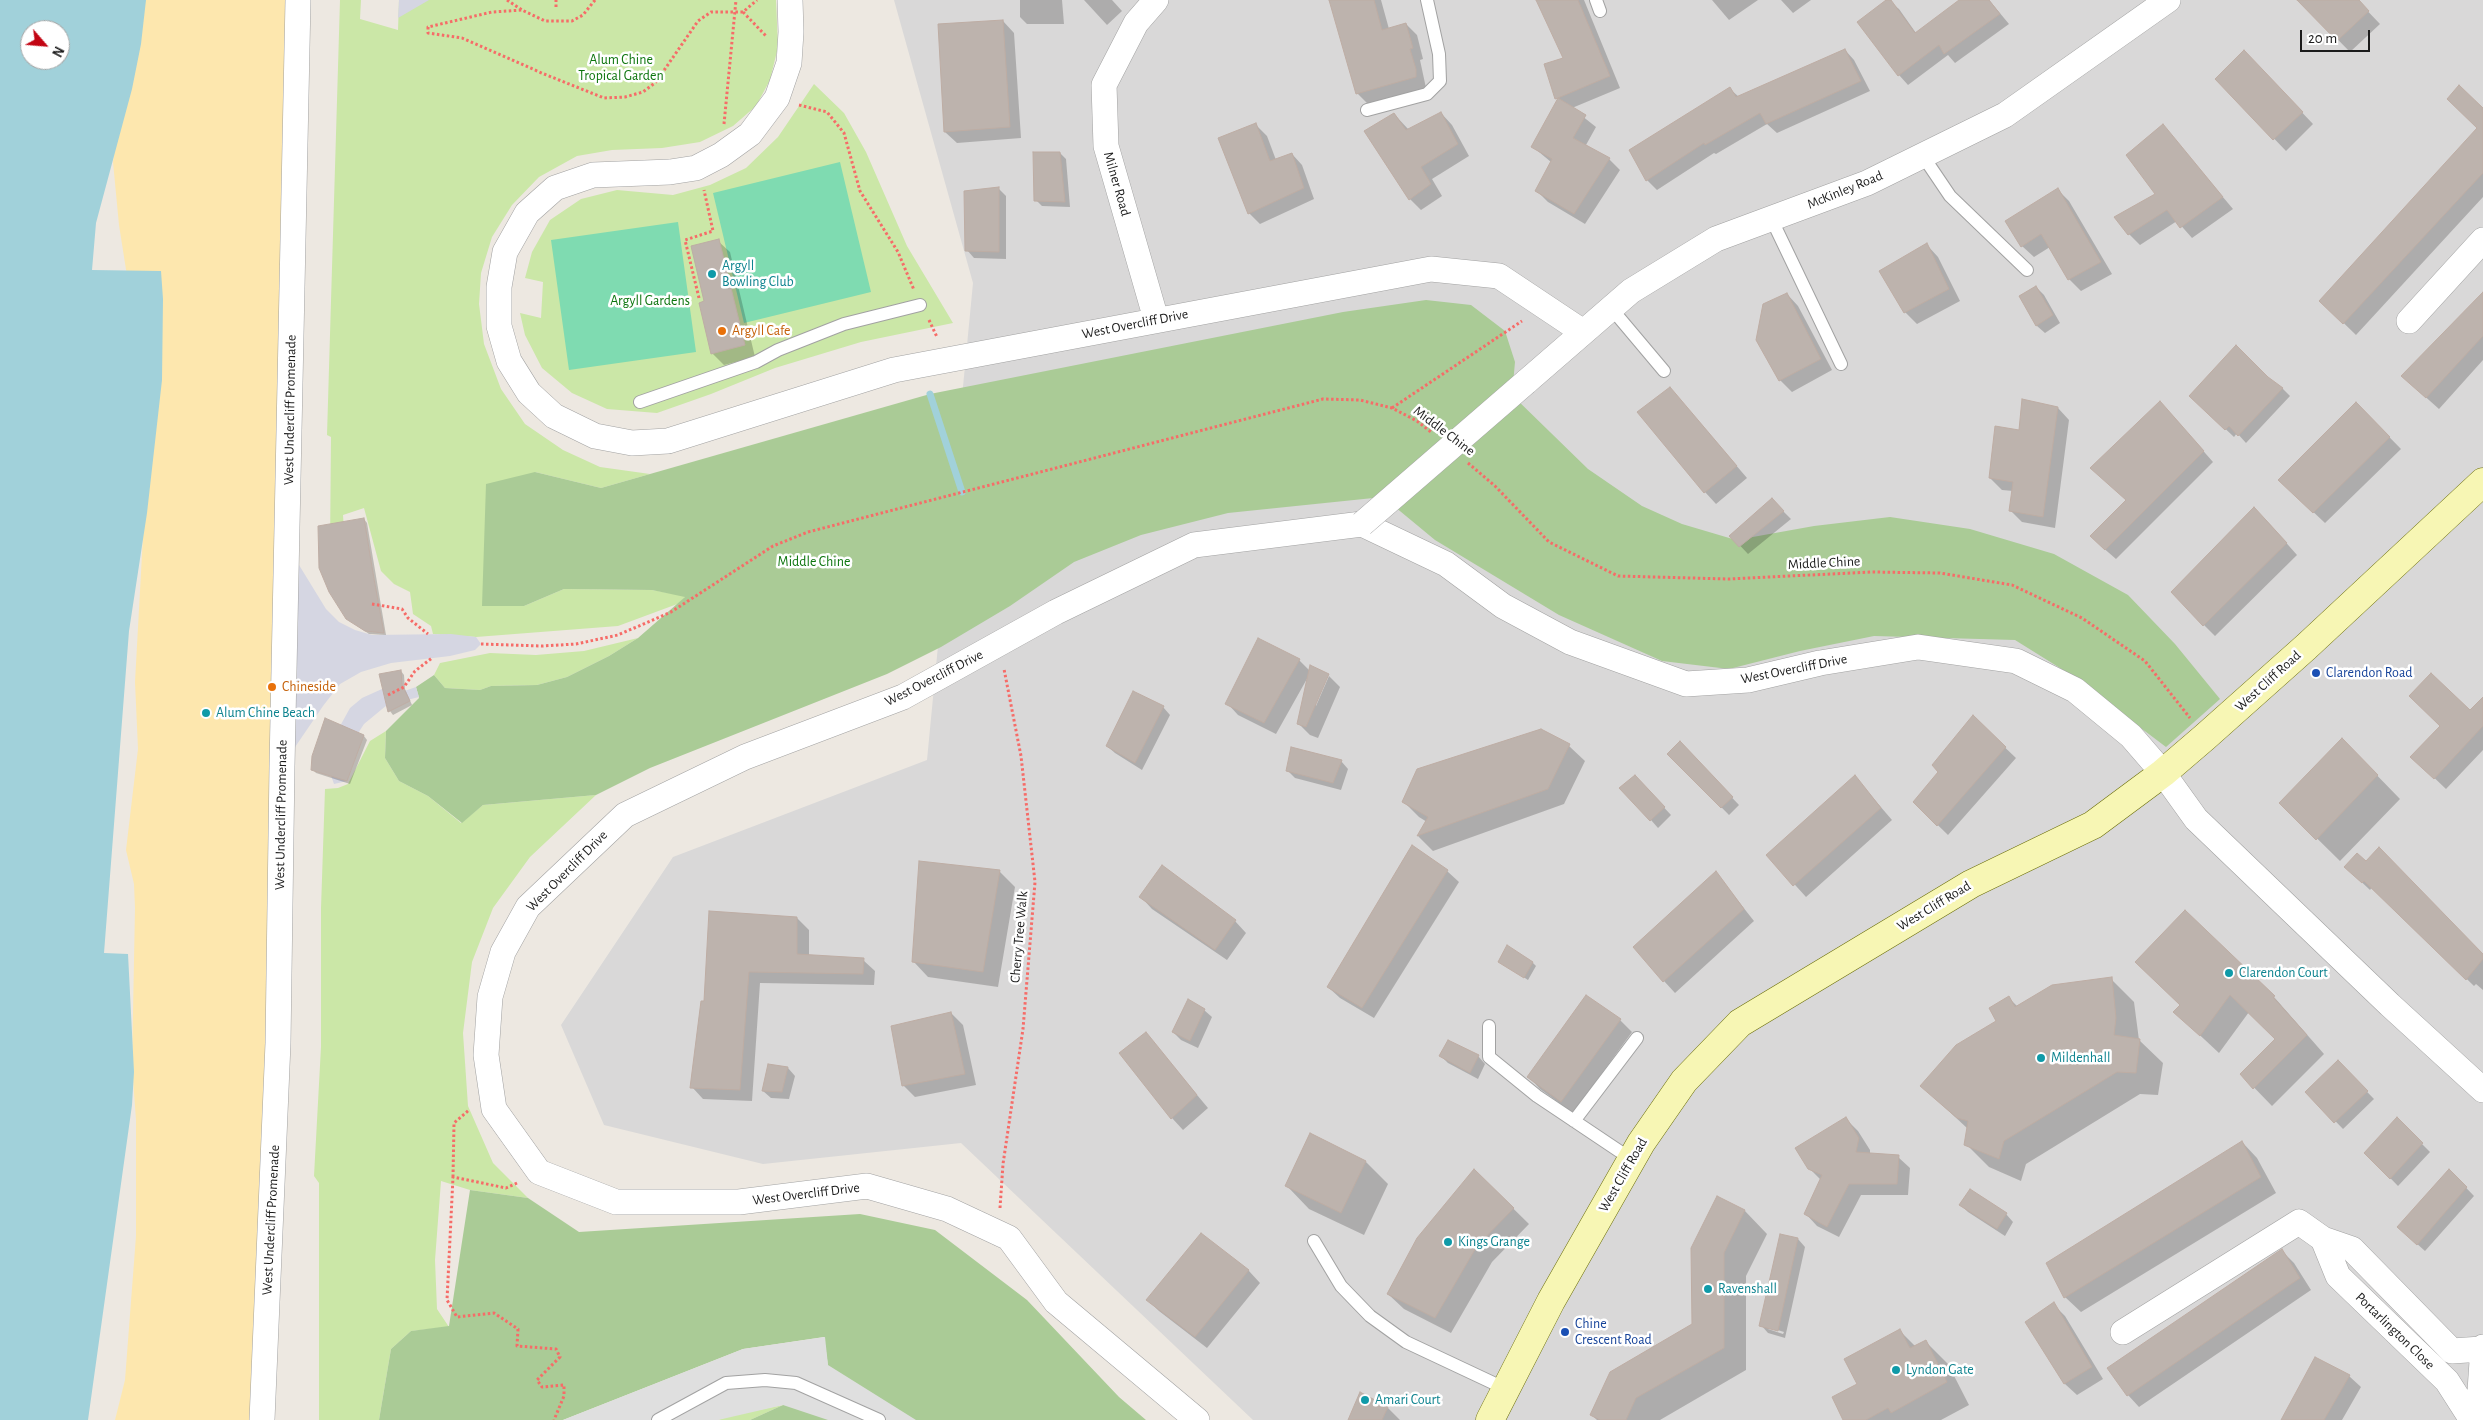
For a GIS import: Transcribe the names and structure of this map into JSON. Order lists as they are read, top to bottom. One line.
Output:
{"streets":{"street":["Milner Road","McKinley Road","West Overcliff Drive","West Undercliff Promenade","West Cliff Road","Portarlington Close"],"path":["Middle Chine","Cherry Tree Walk"]},"crossings":[["Milner Road","West Overcliff Drive"],["McKinley Road","West Overcliff Drive"],["West Overcliff Drive","West Cliff Road"],["West Overcliff Drive","Cherry Tree Walk"],["Middle Chine","West Cliff Road"]],"parks":["Alum Chine Tropical Garden","Argyll Gardens","Middle Chine"],"places":["Argyll Bowling Club","Argyll Cafe","Clarendon Road","Chineside","Alum Chine Beach","Clarendon Court","Mildenhall","Kings Grange","Ravenshall","Chine Crescent Road","Lyndon Gate","Amari Court"],"scale_bar":"20 m","north":"bottom right"}
